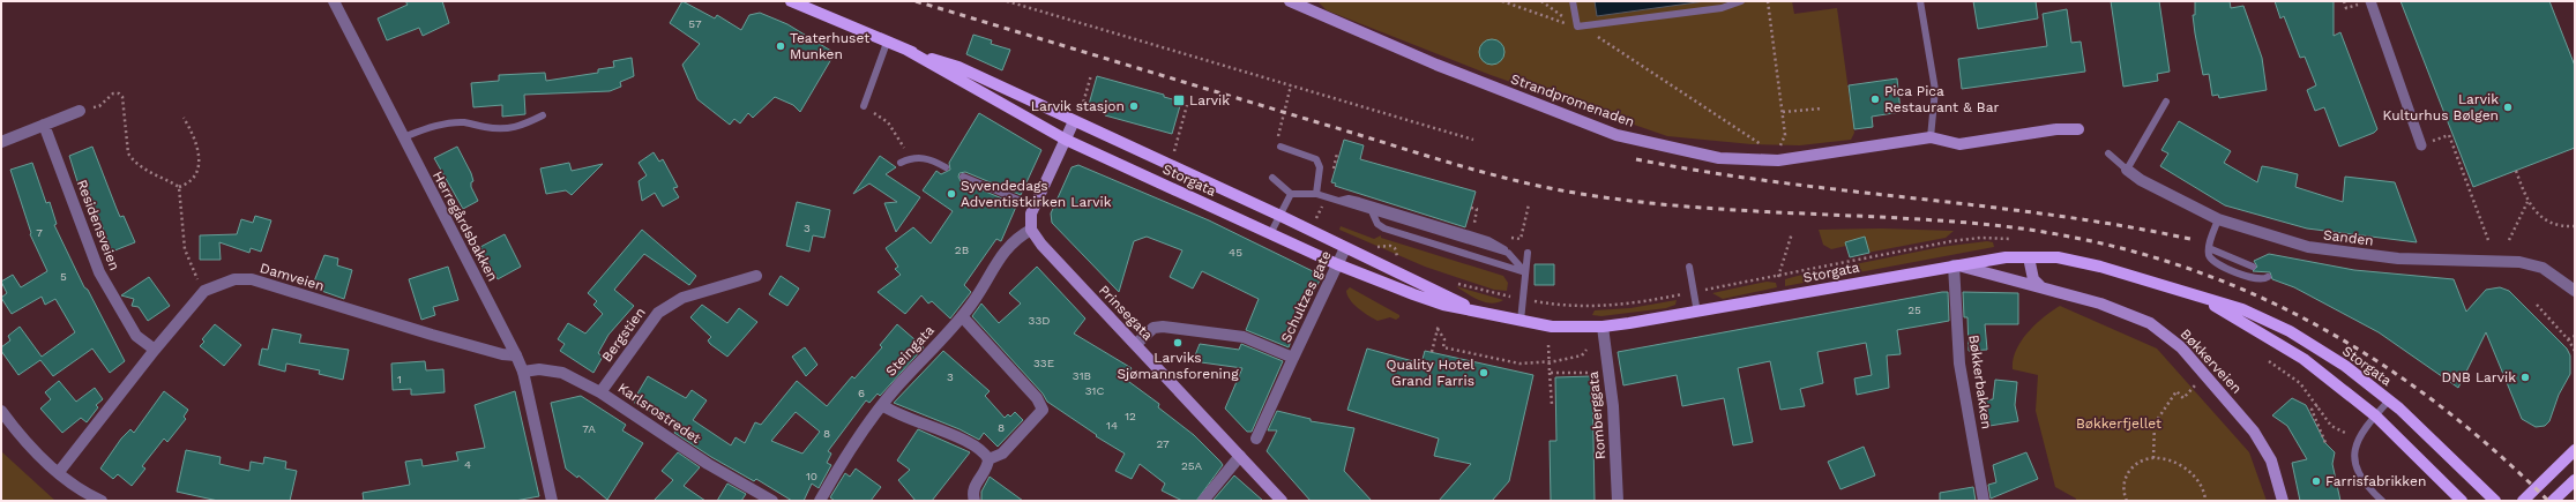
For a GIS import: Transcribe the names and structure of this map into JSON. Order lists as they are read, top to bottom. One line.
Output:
{"streets":{"main road":["Strandpromenaden","Storgata","Prinsegata","Bøkkerveien"],"street":["Residensveien","Herregårdsbakken","Sanden","Damveien","Schultzes gate","Bergstien","Steingata","Bøkkerbakken","Karlsrostredet","Romberggata"]},"crossings":[["Storgata","Schultzes gate"],["Storgata","Bøkkerveien"],["Storgata","Bøkkerbakken"],["Storgata","Romberggata"],["Herregårdsbakken","Damveien"],["Herregårdsbakken","Karlsrostredet"],["Schultzes gate","Prinsegata"],["Prinsegata","Steingata"],["Bergstien","Karlsrostredet"],["Bøkkerveien","Bøkkerbakken"]],"parks":["Bøkkerfjellet"],"places":{"other":["Teaterhuset Munken","Pica Pica Restaurant & Bar","Larvik stasjon","Larvik Kulturhus Bølgen","Syvendedags Adventistkirken Larvik","Larviks Sjømannsforening","Quality Hotel Grand Farris","DNB Larvik","Farrisfabrikken"],"transit":["Larvik"]},"house_numbers":["57","3","7","2B","45","5","25","33D","33E","31B","3","1","31C","6","12","14","8","7A","8","27","4","25A","10"]}
